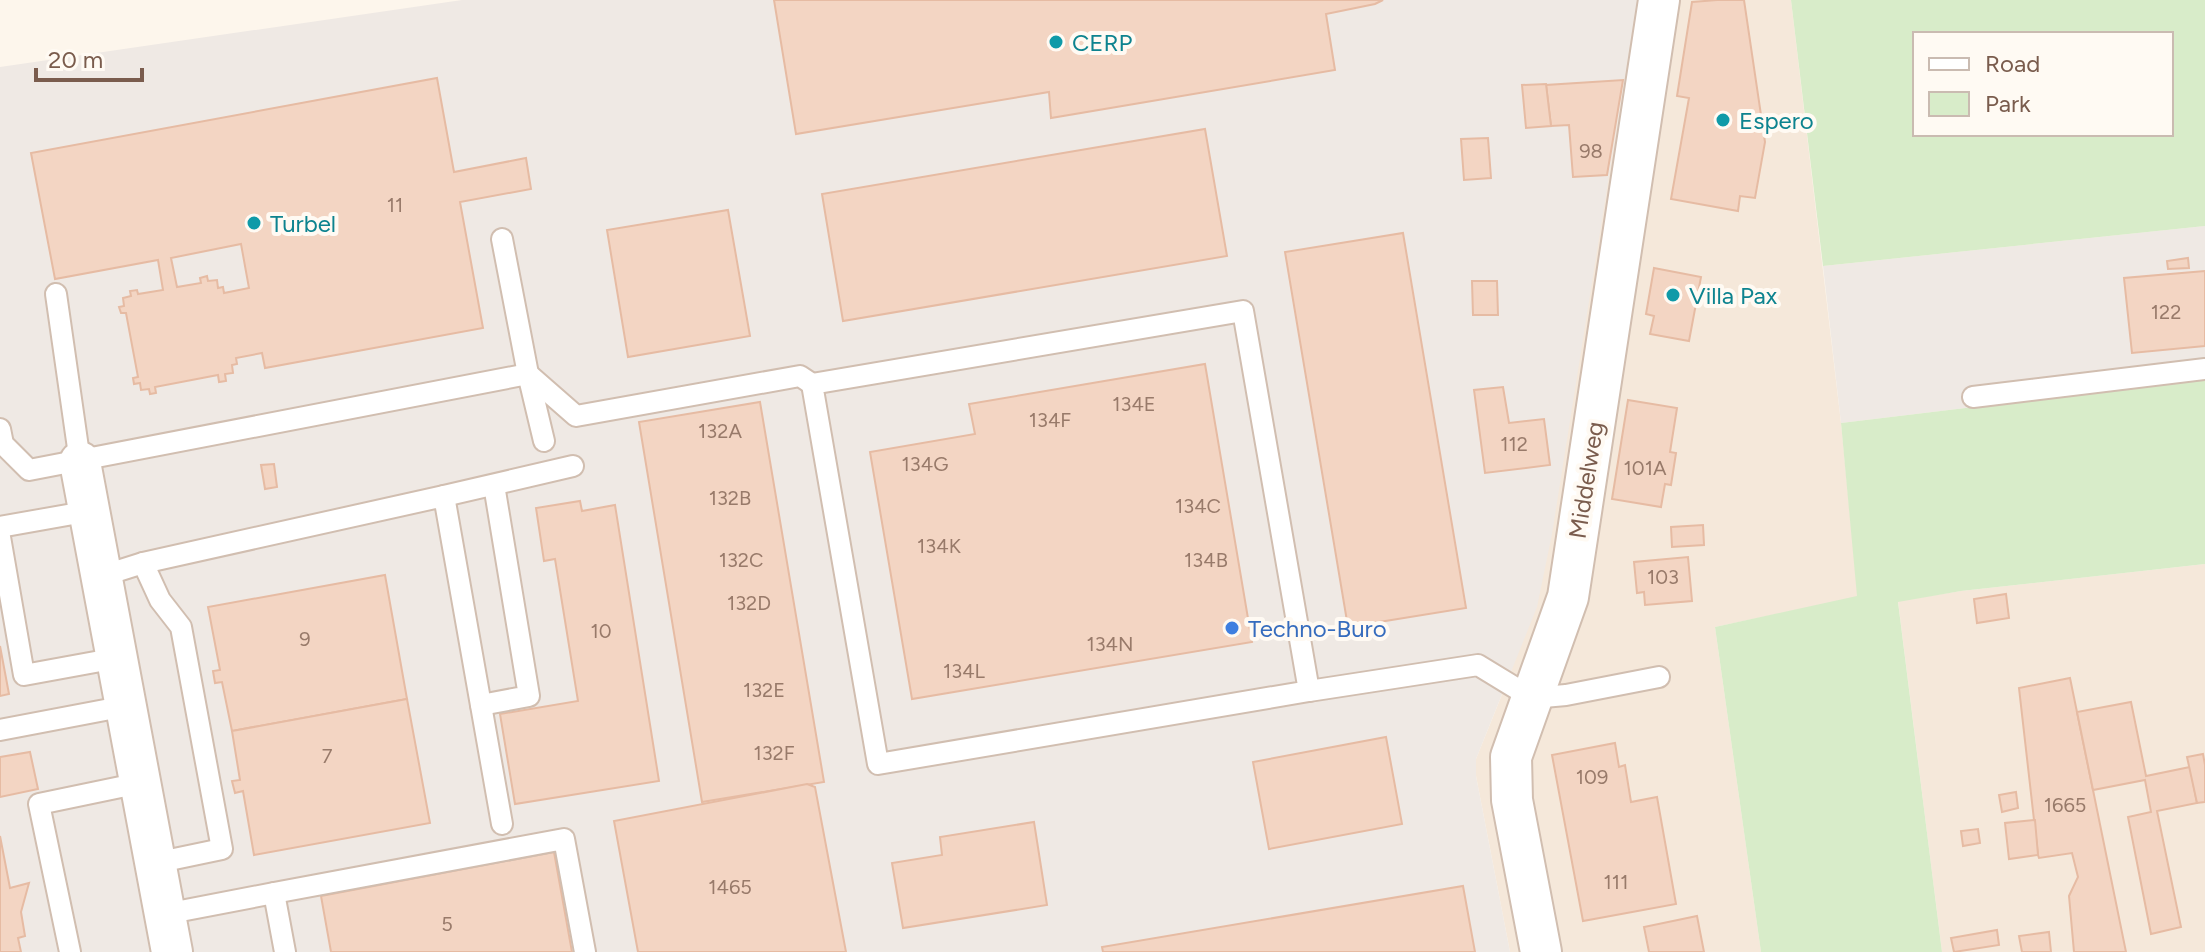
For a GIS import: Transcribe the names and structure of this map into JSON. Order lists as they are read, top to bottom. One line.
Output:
{"streets":{"street":["Middelweg"]},"places":["CERP","Espero","Turbel","Villa Pax","Techno-Buro"],"house_numbers":["98","11","122","134E","134F","132A","112","134G","101A","132B","134C","134K","132C","134B","103","132D","10","9","134N","134L","132E","132F","7","109","1665","111","1465","5"],"legend":["Road","Park"],"scale_bar":"20 m"}
